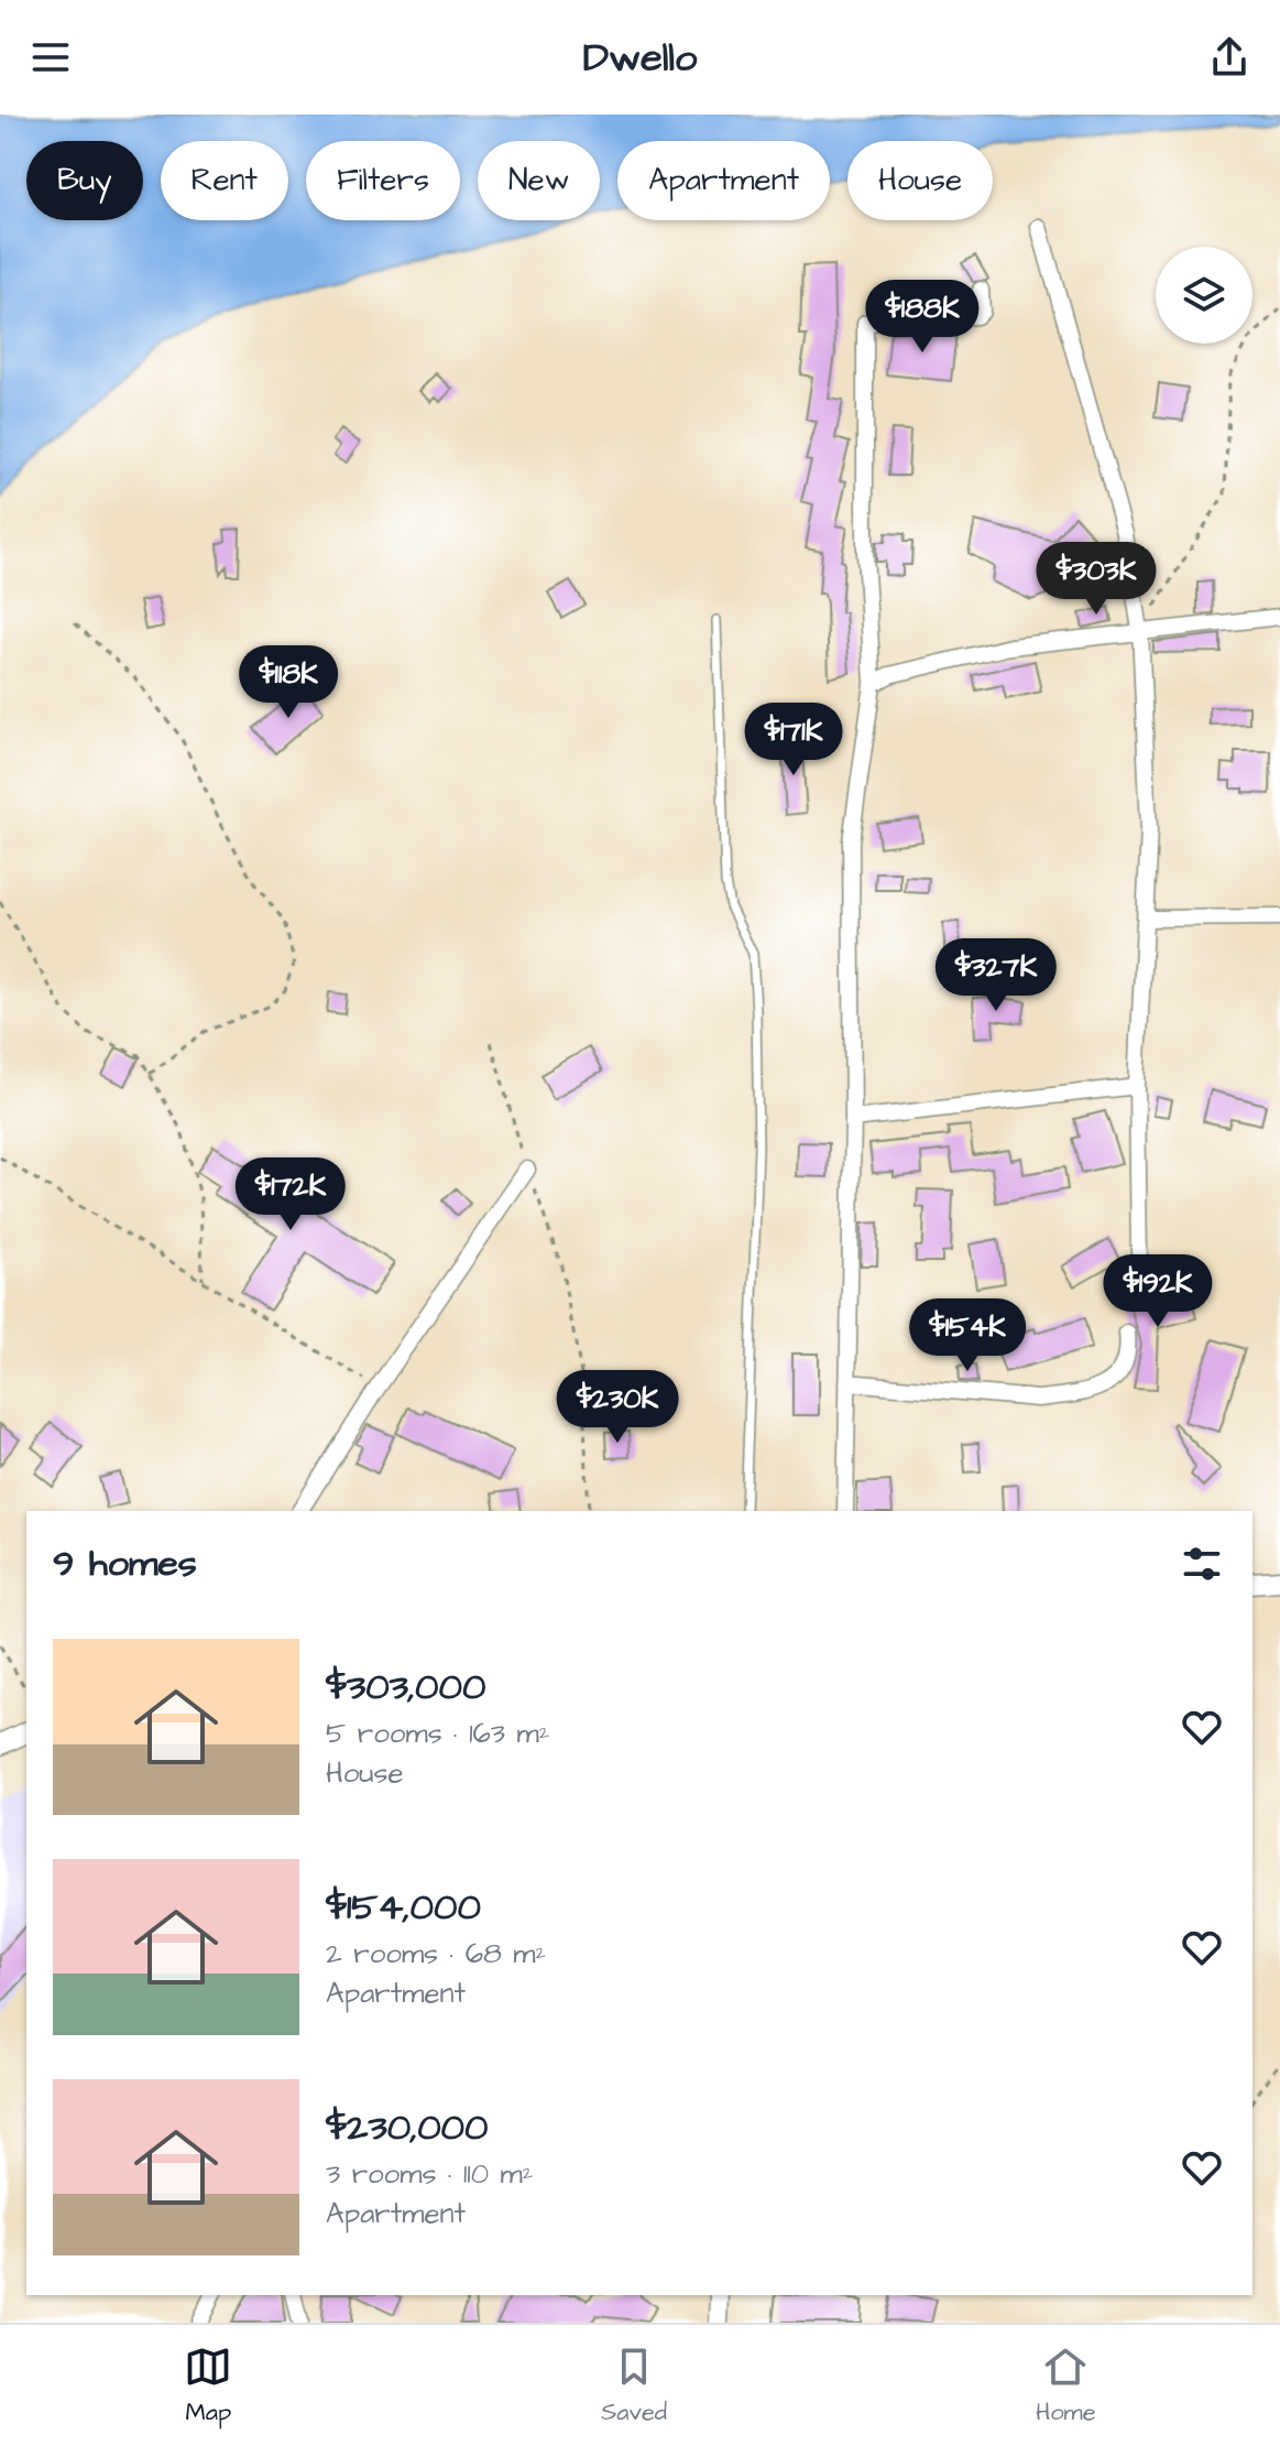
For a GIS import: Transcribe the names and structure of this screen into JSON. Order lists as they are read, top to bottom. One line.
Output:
{"page":{"header":"Dwello","chip":["Buy","Rent","Filters","New","Apartment","House"],"price":["$188K","$303K","$118K","$171K","$327K","$172K","$192K","$154K","$230K"],"heading":"9 homes","list":[{"name":"$303,000","note":"5 rooms · 163 m² · House"},{"name":"$154,000","note":"2 rooms · 68 m² · Apartment"},{"name":"$230,000","note":"3 rooms · 110 m² · Apartment"}],"tabs":["Map","Saved","Home"]}}
